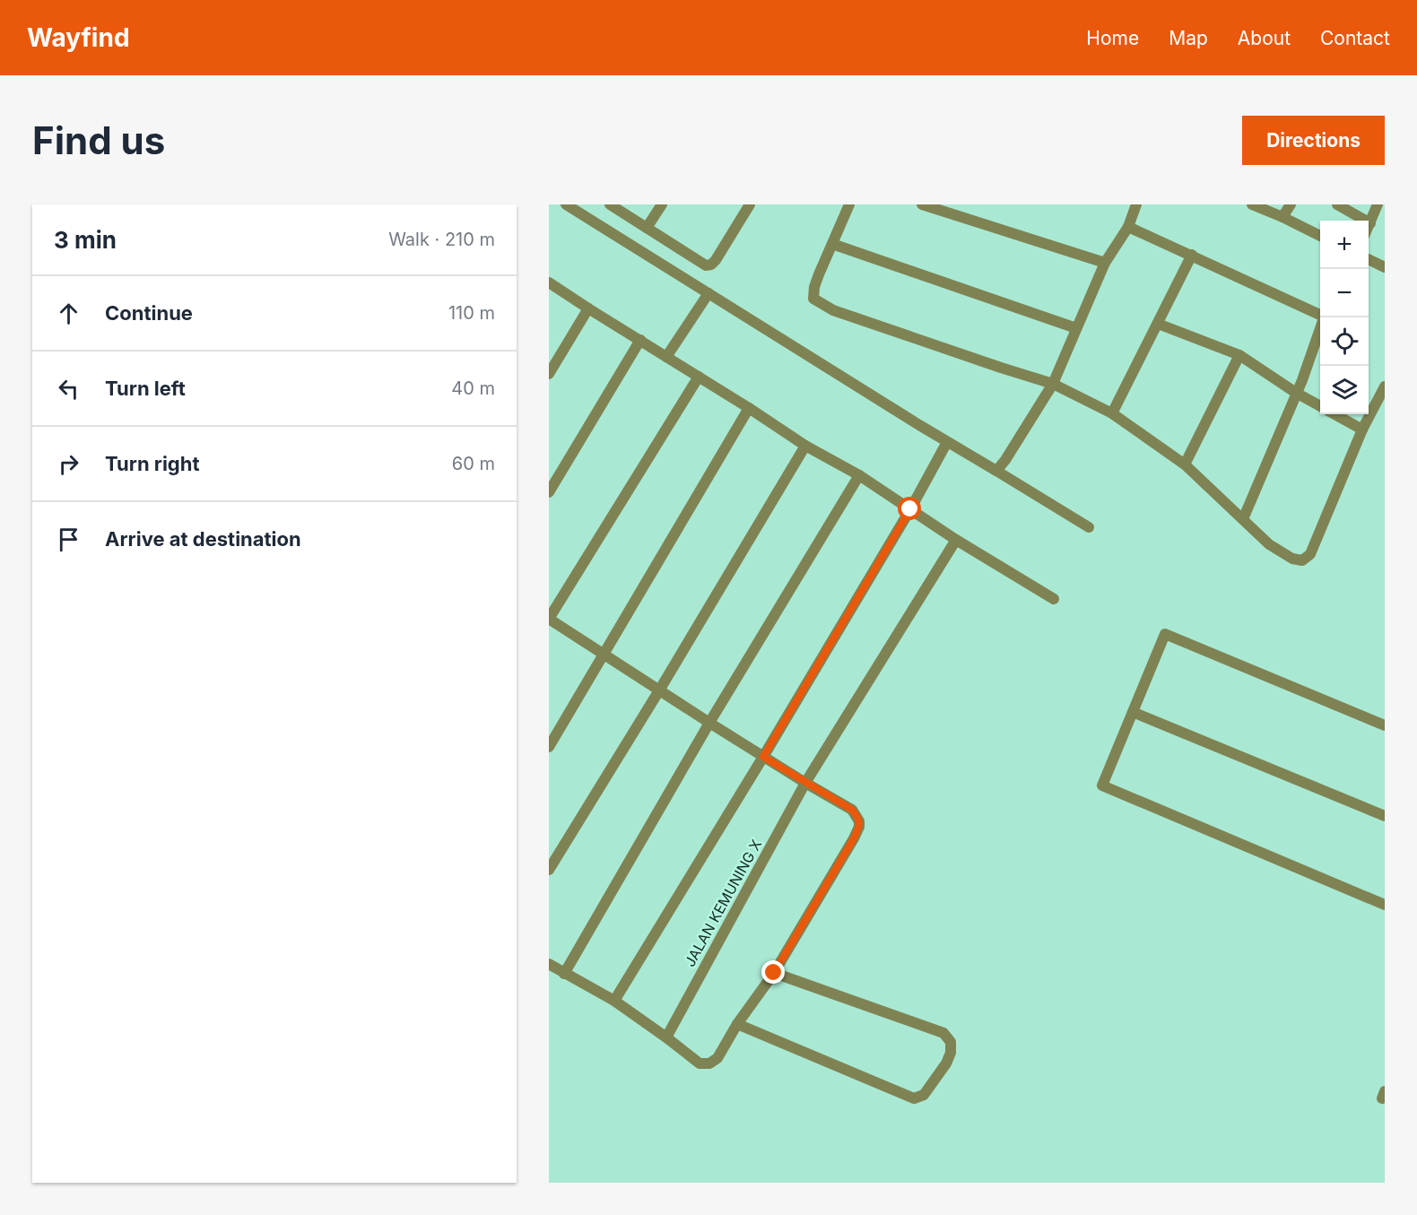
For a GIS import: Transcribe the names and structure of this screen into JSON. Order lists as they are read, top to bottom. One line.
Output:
{"streets":{"street":["JALAN KEMUNING X"]},"page":{"header":"Wayfind","nav":["Home","Map","About","Contact"],"buttons":"Directions","title":"Find us","heading":["3 min","Walk · 210 m"],"map_buttons":["+","−"],"list":[["Continue","110 m"],["Turn left","40 m"],["Turn right","60 m"],"Arrive at destination"]}}
